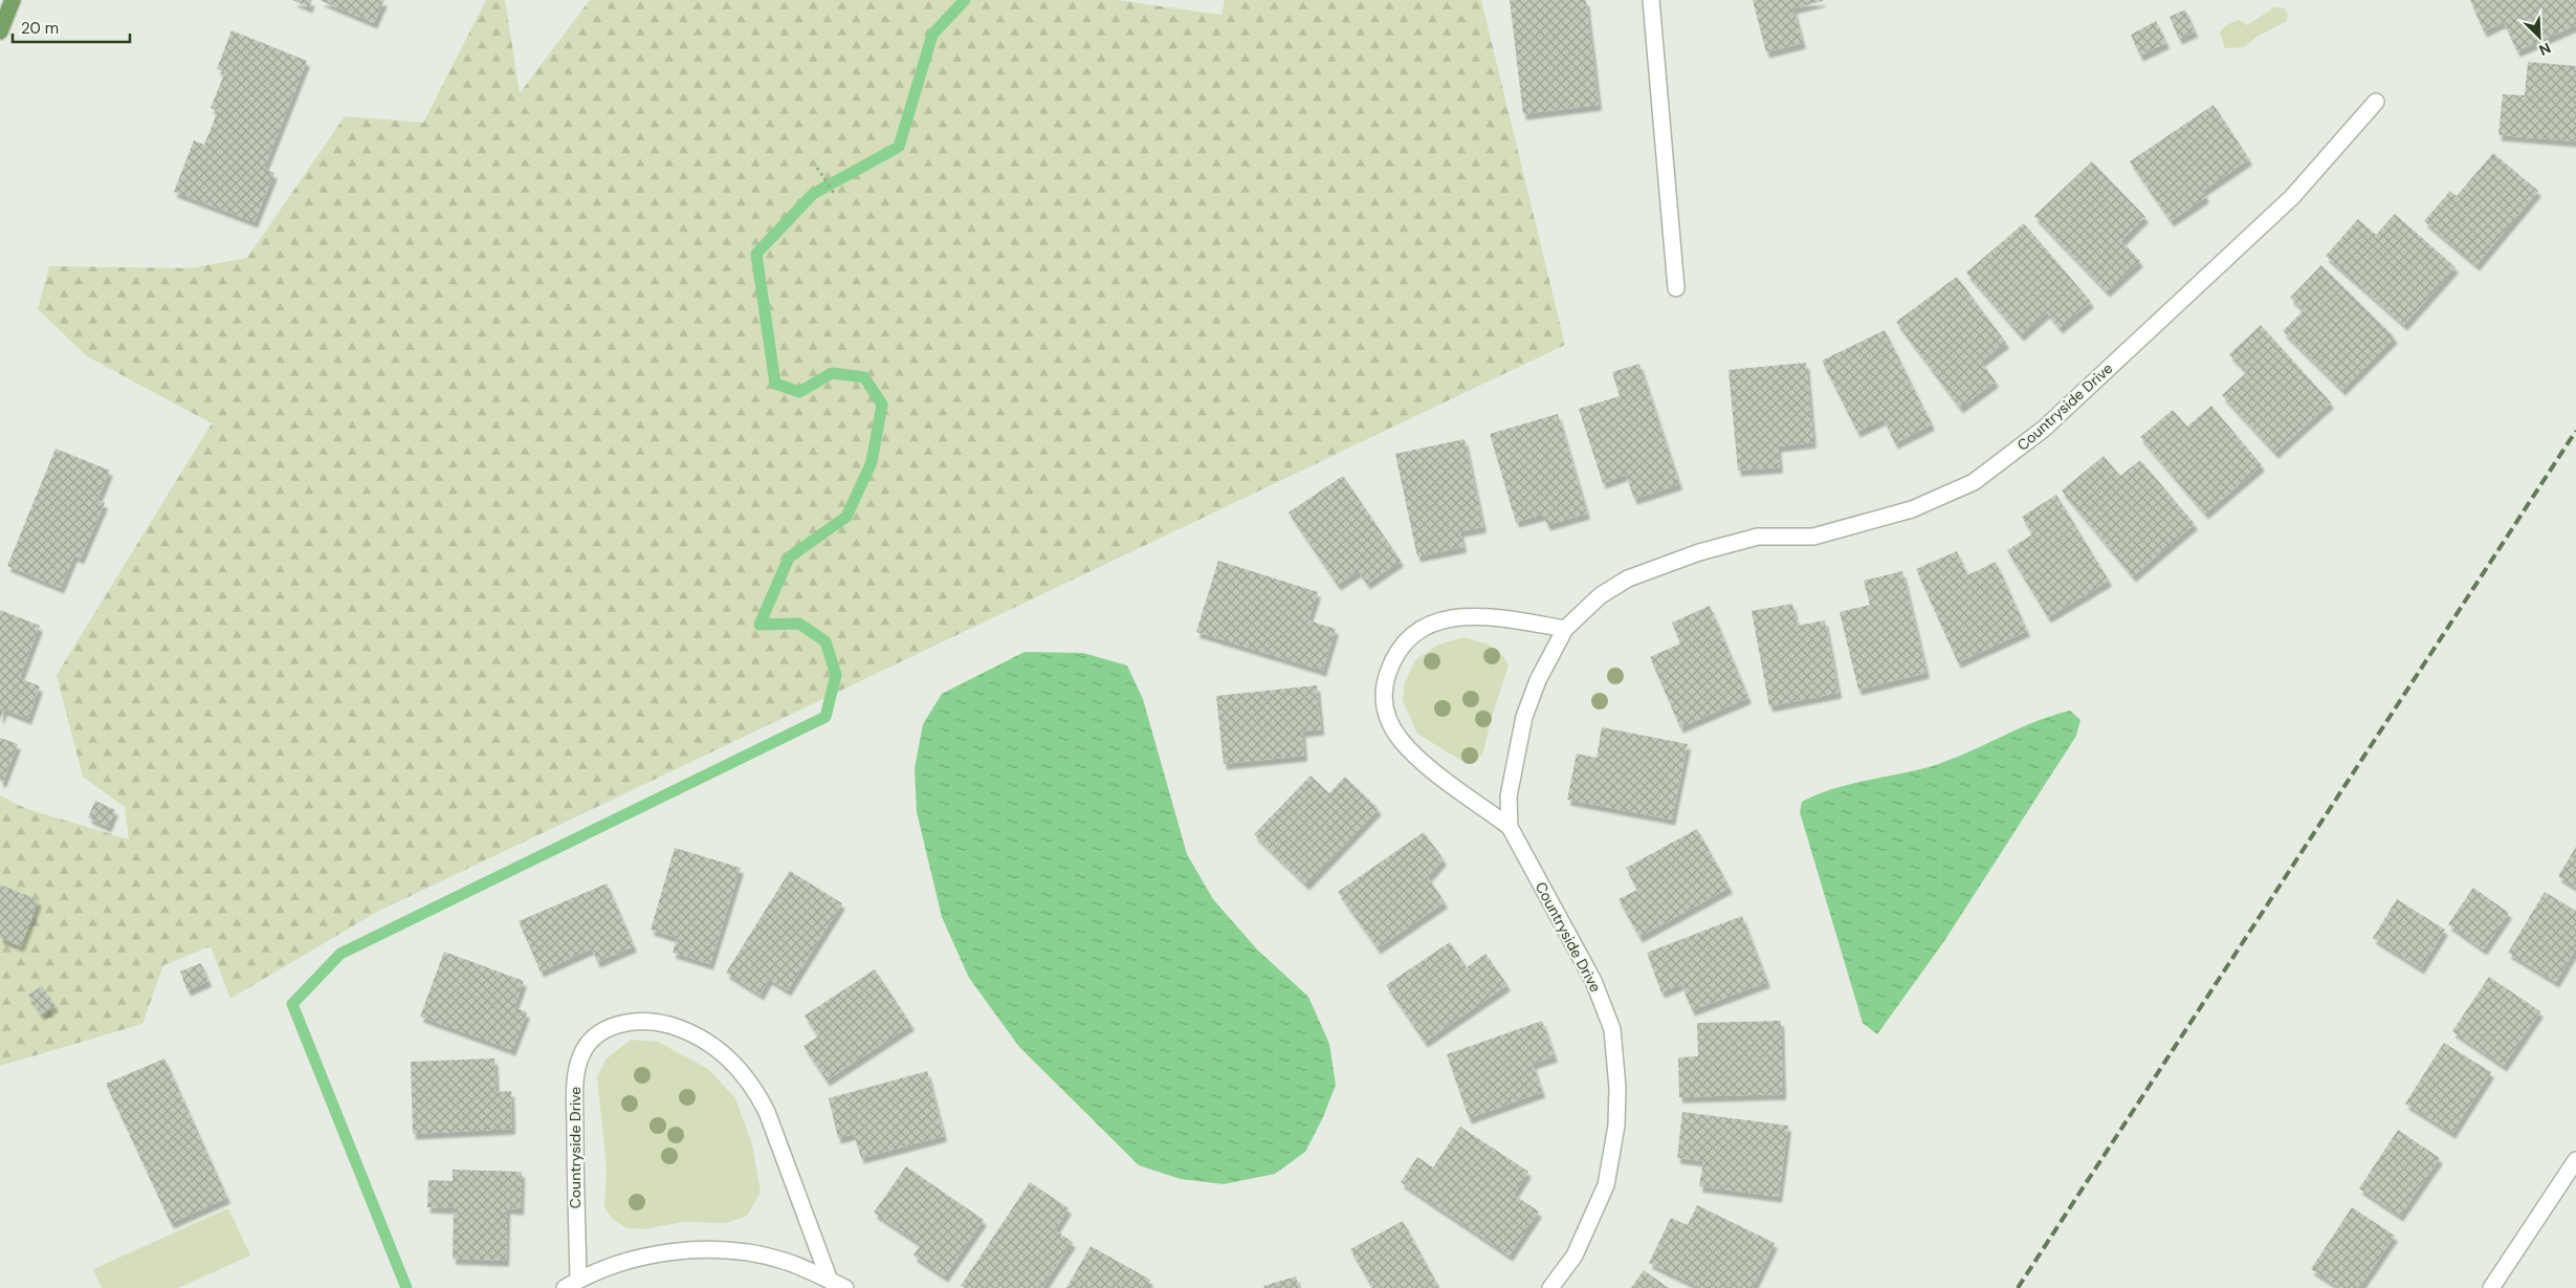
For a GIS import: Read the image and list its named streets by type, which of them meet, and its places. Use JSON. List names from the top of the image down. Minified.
{"streets":{"street":["Countryside Drive"]},"scale_bar":"20 m","north":"bottom right"}
